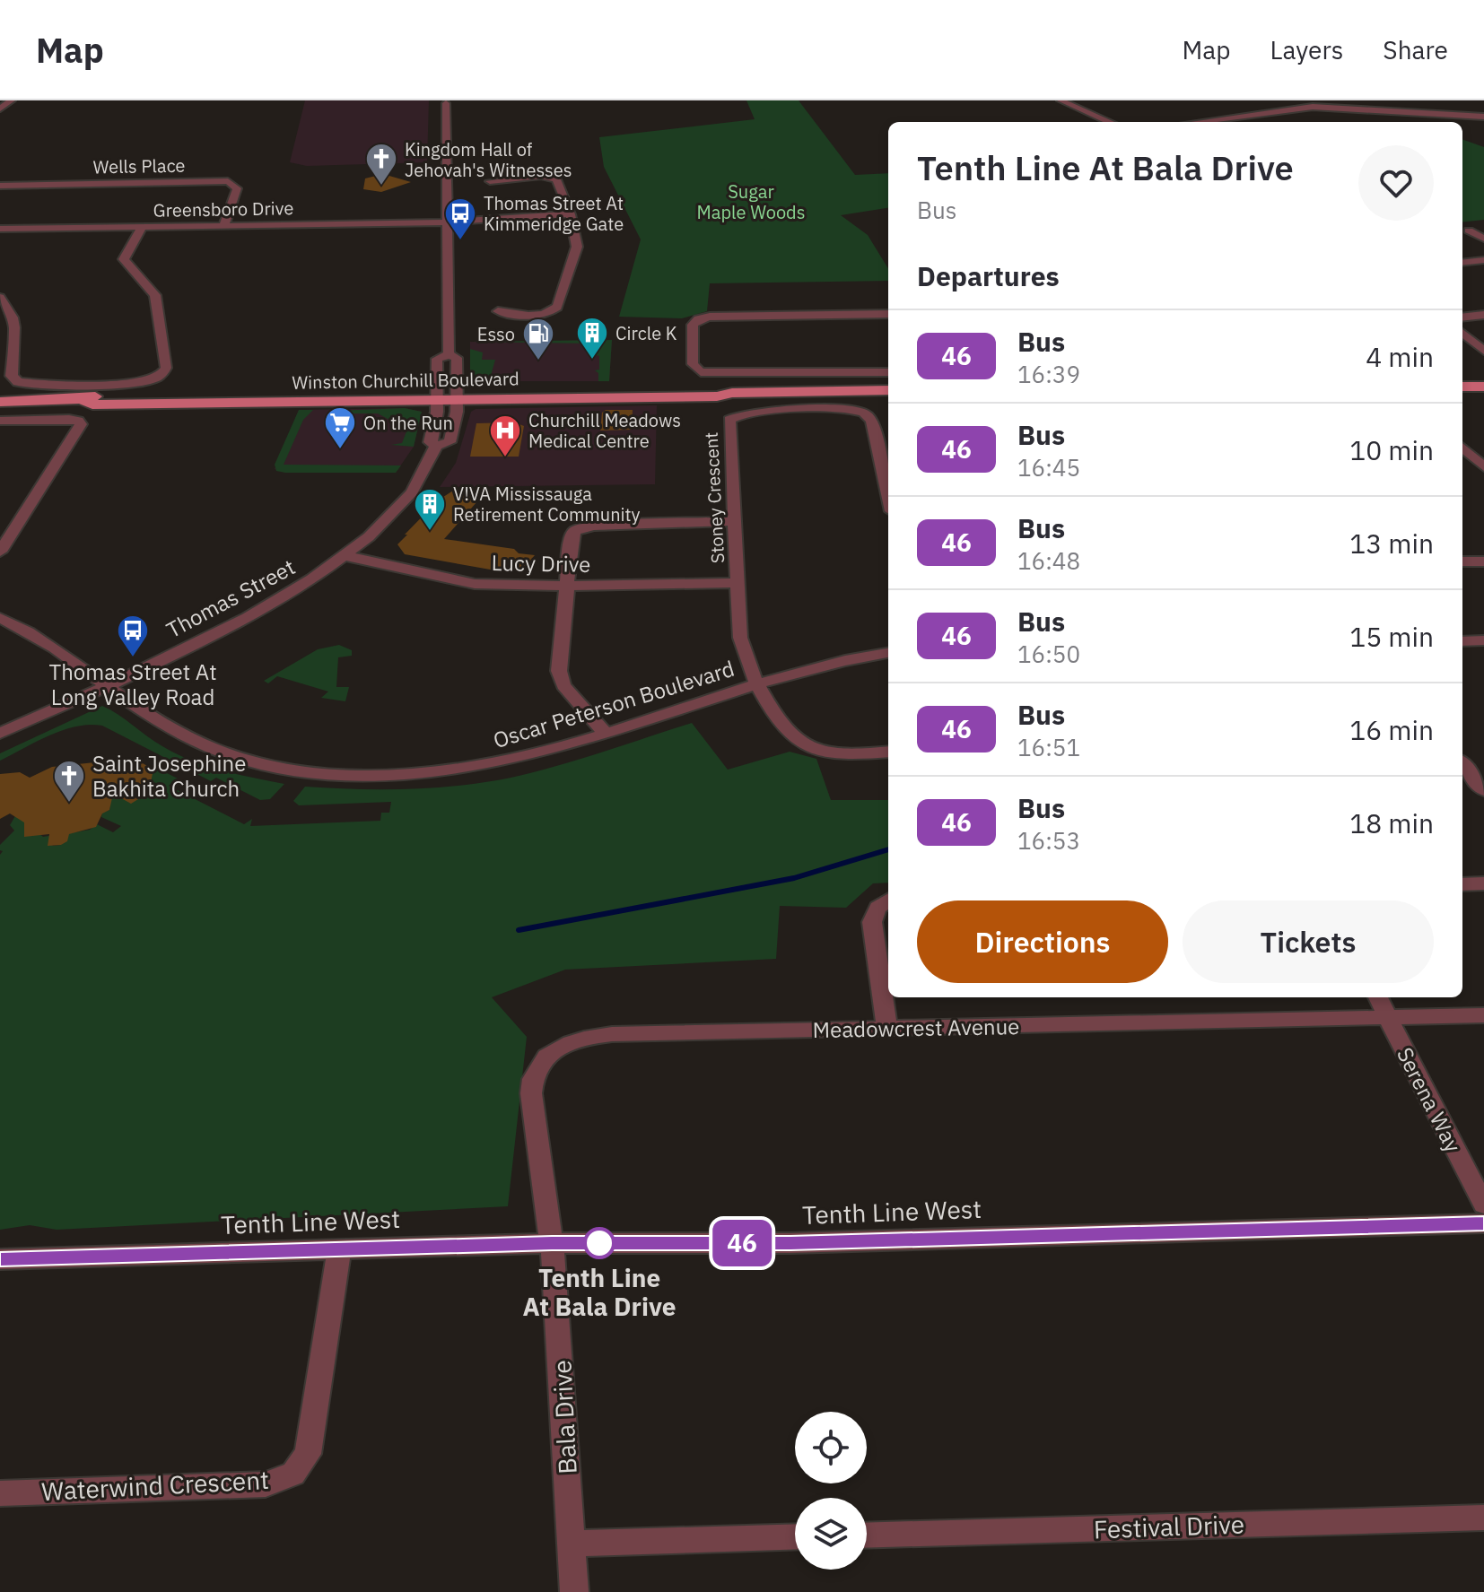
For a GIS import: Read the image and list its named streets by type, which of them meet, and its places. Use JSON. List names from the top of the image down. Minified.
{"streets":{"main road":["Winston Churchill Boulevard"],"street":["Wells Place","Greensboro Drive","Stoney Crescent","Lucy Drive","Thomas Street","Oscar Peterson Boulevard","Meadowcrest Avenue","Serena Way","Tenth Line West","Bala Drive","Waterwind Crescent","Festival Drive"]},"crossings":[["Wells Place","Greensboro Drive"],["Greensboro Drive","Thomas Street"],["Winston Churchill Boulevard","Thomas Street"],["Stoney Crescent","Lucy Drive"],["Stoney Crescent","Oscar Peterson Boulevard"],["Lucy Drive","Thomas Street"],["Thomas Street","Oscar Peterson Boulevard"],["Meadowcrest Avenue","Serena Way"],["Meadowcrest Avenue","Tenth Line West"],["Meadowcrest Avenue","Bala Drive"],["Tenth Line West","Bala Drive"],["Tenth Line West","Waterwind Crescent"]],"parks":["Sugar Maple Woods"],"places":{"church":["Kingdom Hall of Jehovah's Witnesses","Saint Josephine Bakhita Church"],"bus stop":["Thomas Street At Kimmeridge Gate","Thomas Street At Long Valley Road"],"building":["Circle K","V!VA Mississauga Retirement Community"],"fuel station":["Esso"],"supermarket":["On the Run"],"hospital":["Churchill Meadows Medical Centre"],"other":["Tenth Line At Bala Drive"]},"lines":["bus line 46"],"page":{"header":"Map","nav":["Map","Layers","Share"],"on_map":"46","heading":[["Tenth Line At Bala Drive","Bus"],"Departures"],"list":[{"mark":"46","name":"Bus","note":"16:39","value":"4 min"},{"mark":"46","name":"Bus","note":"16:45","value":"10 min"},{"mark":"46","name":"Bus","note":"16:48","value":"13 min"},{"mark":"46","name":"Bus","note":"16:50","value":"15 min"},{"mark":"46","name":"Bus","note":"16:51","value":"16 min"},{"mark":"46","name":"Bus","note":"16:53","value":"18 min"}],"buttons":["Directions","Tickets"]}}
